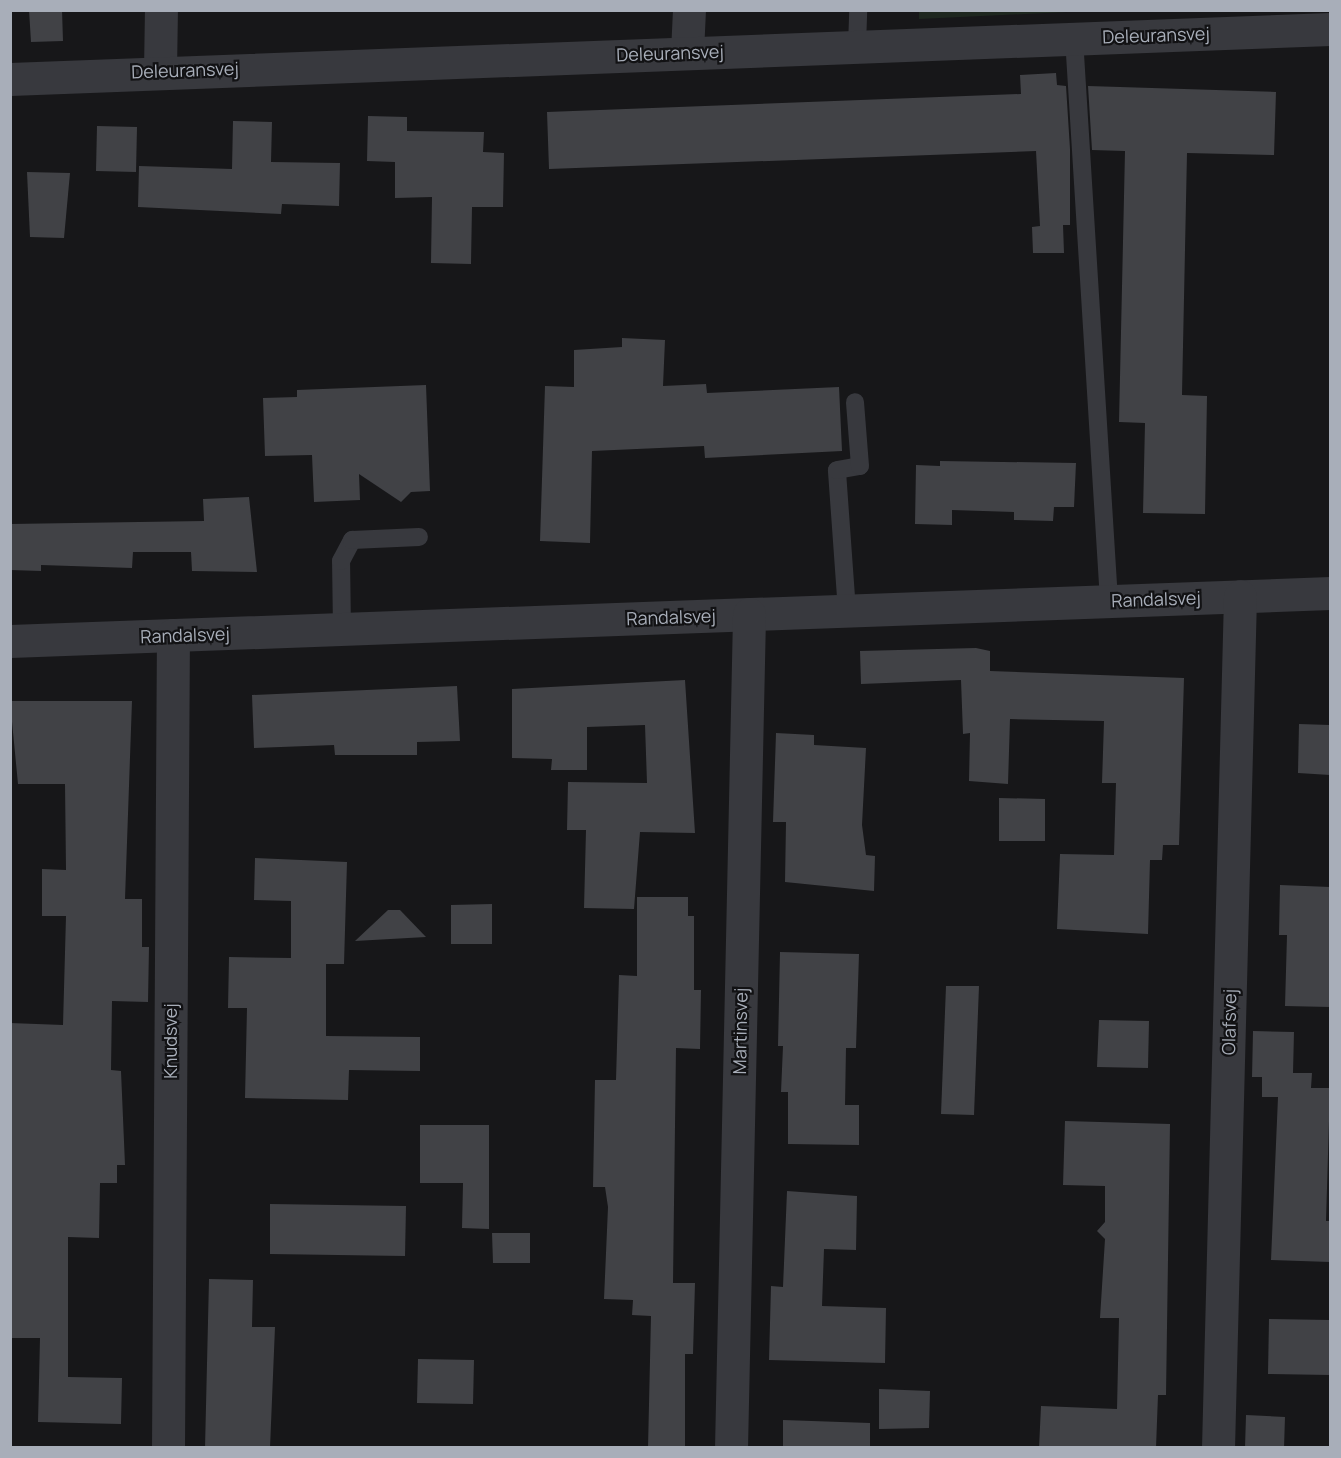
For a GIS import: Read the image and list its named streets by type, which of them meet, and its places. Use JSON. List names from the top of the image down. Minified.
{"streets":{"street":["Deleuransvej","Randalsvej","Olafsvej","Martinsvej","Knudsvej"]},"crossings":[["Randalsvej","Olafsvej"],["Randalsvej","Martinsvej"],["Randalsvej","Knudsvej"]]}
